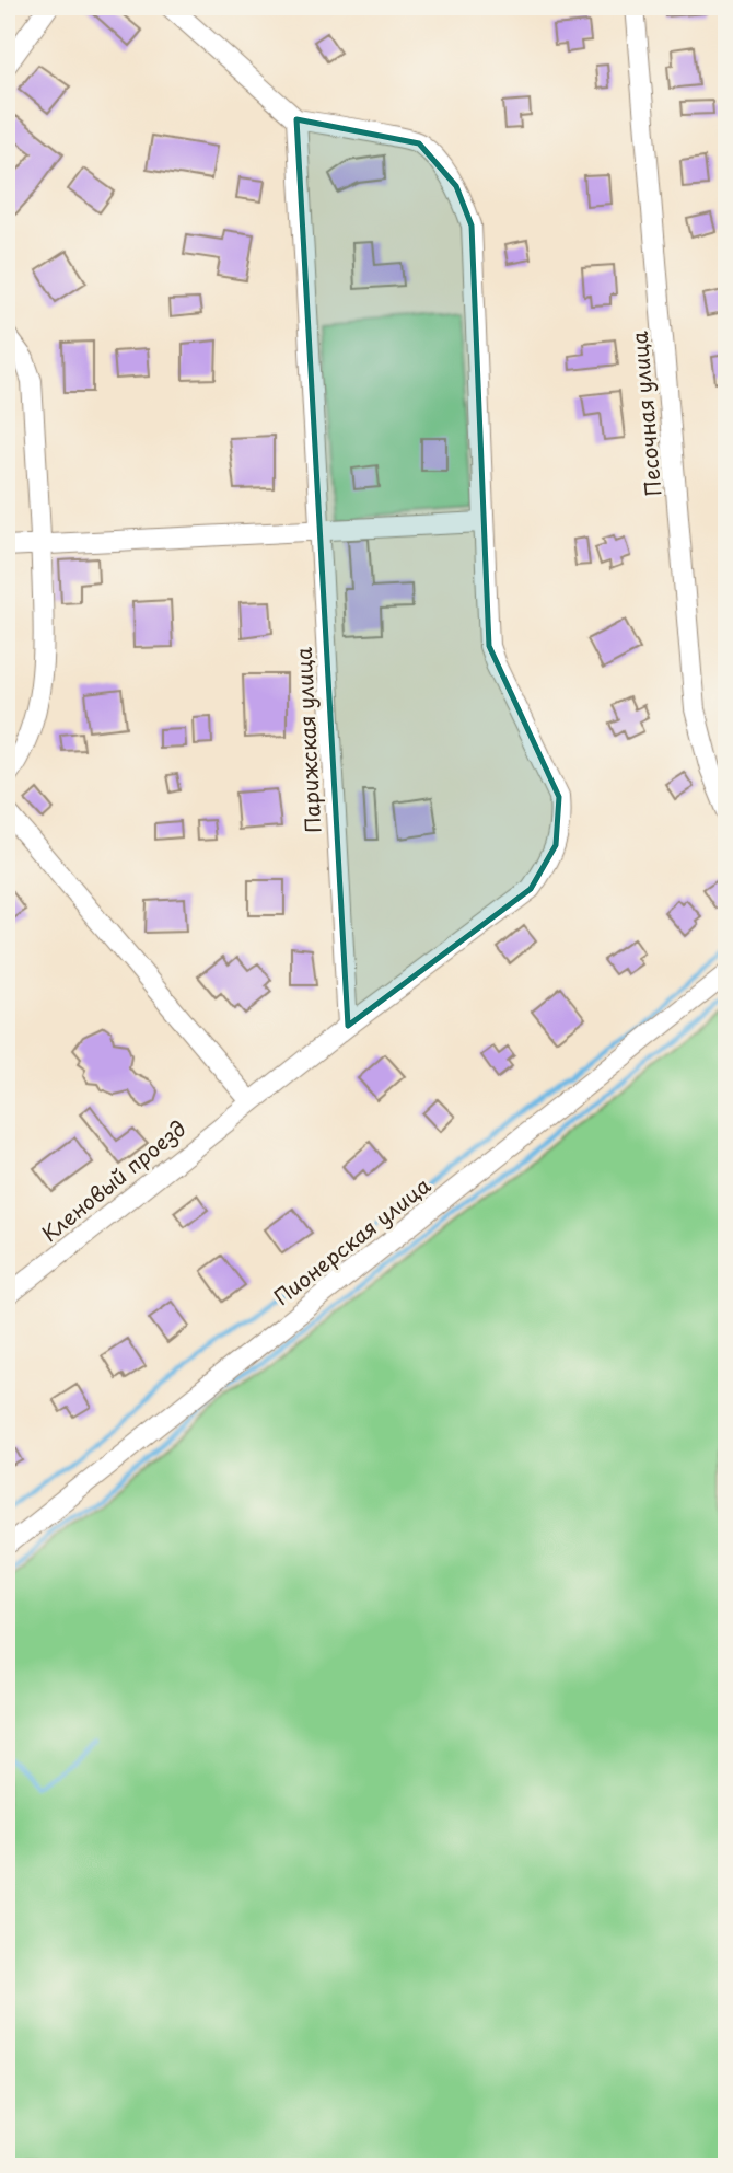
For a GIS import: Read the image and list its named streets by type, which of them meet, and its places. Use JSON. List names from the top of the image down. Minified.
{"streets":{"street":["Песочная улица","Парижская улица","Кленовый проезд","Пионерская улица"]}}
